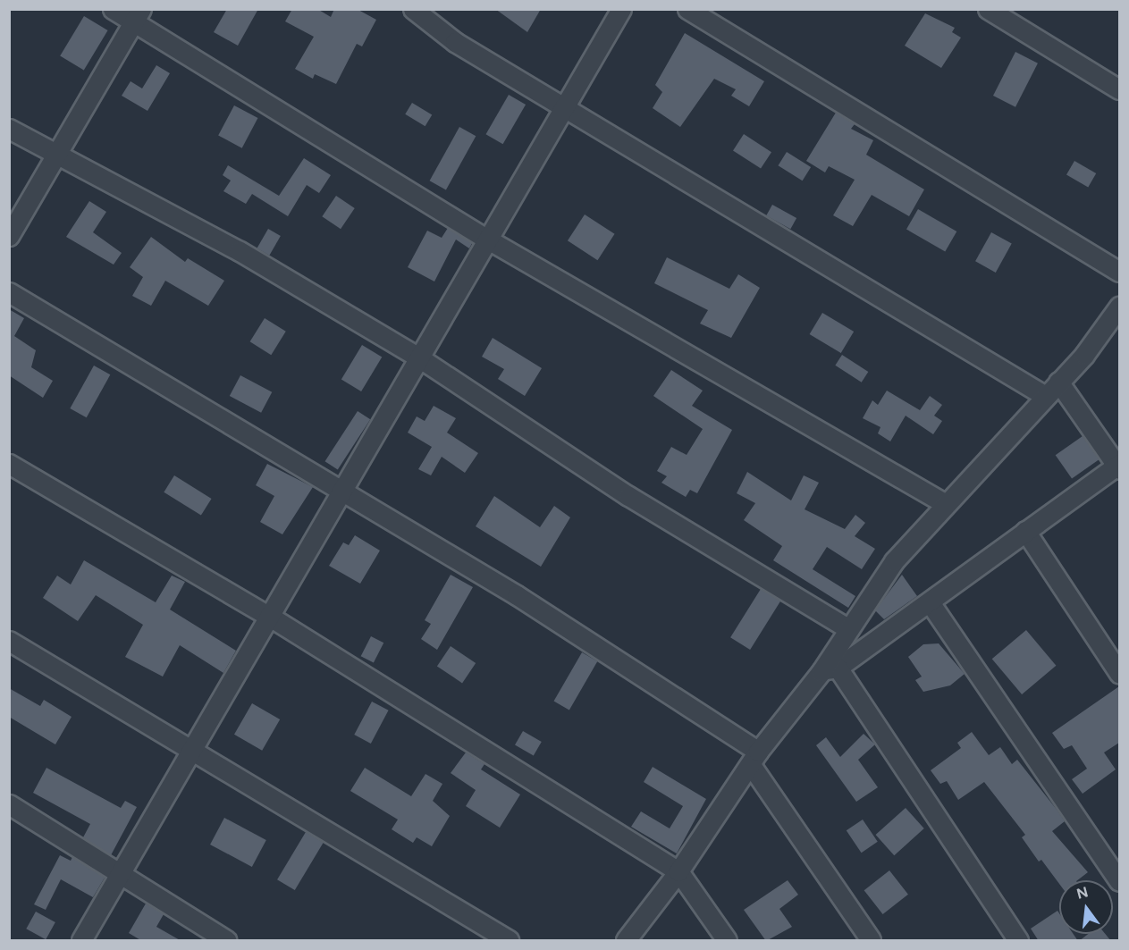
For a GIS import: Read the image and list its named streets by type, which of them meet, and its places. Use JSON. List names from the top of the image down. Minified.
{"north":"top"}
